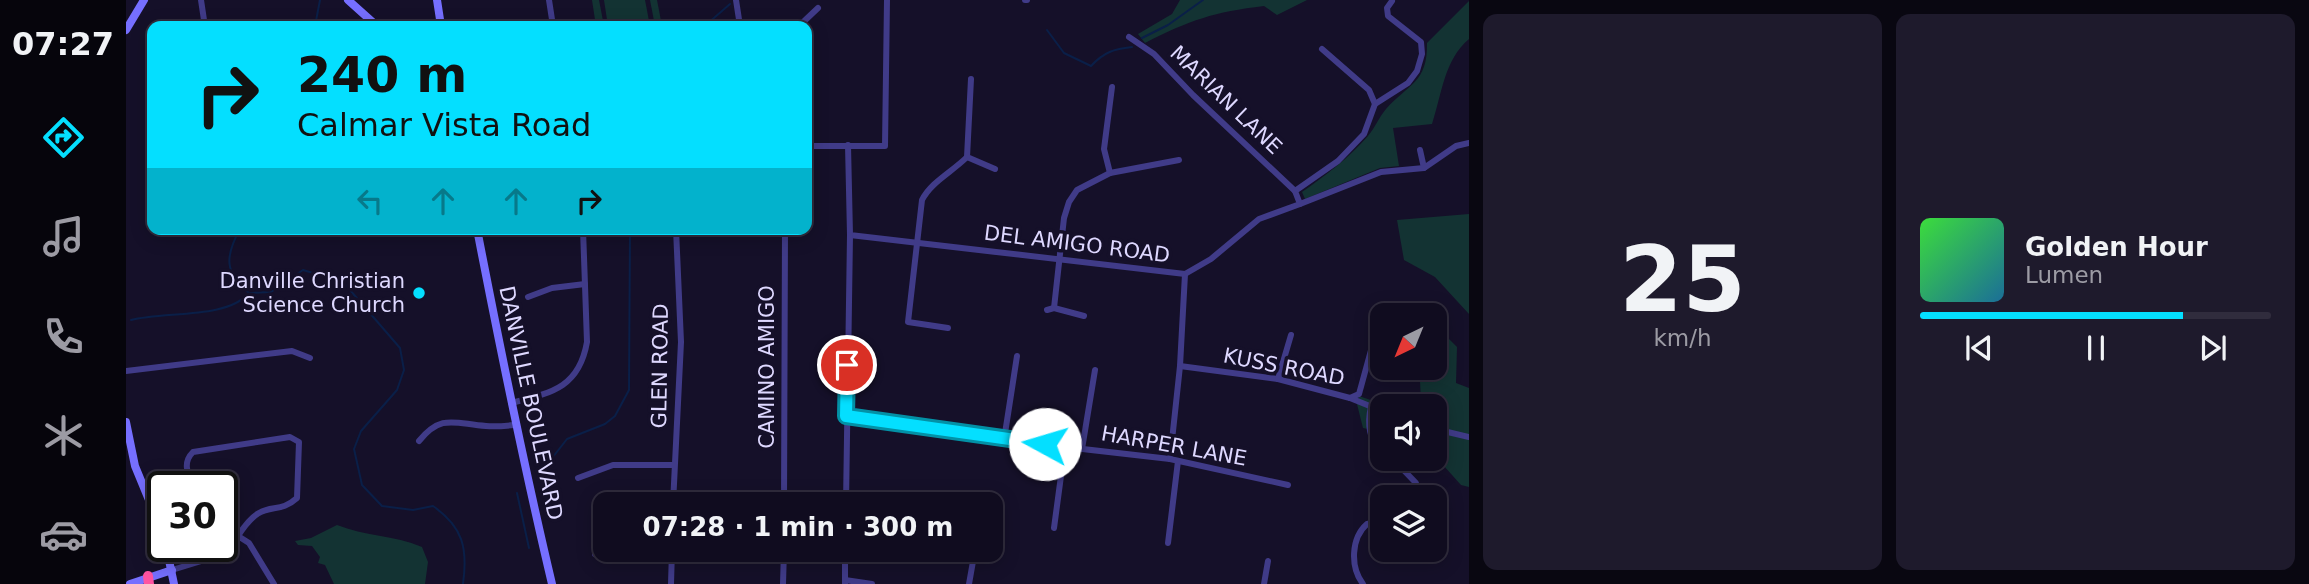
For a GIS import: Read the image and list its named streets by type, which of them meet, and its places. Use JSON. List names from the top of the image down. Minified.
{"streets":{"main road":["DANVILLE BOULEVARD"],"street":["MARIAN LANE","DEL AMIGO ROAD","GLEN ROAD","CAMINO AMIGO","KUSS ROAD","HARPER LANE"]},"places":["Danville Christian Science Church"],"north":"bottom left","page":{"tabs":"07:27","tile":["25","km/h"],"turn":["240 m","Calmar Vista Road"],"song":["Golden Hour","Lumen"],"limit":"30","trip":"07:28 · 1 min · 300 m"}}
